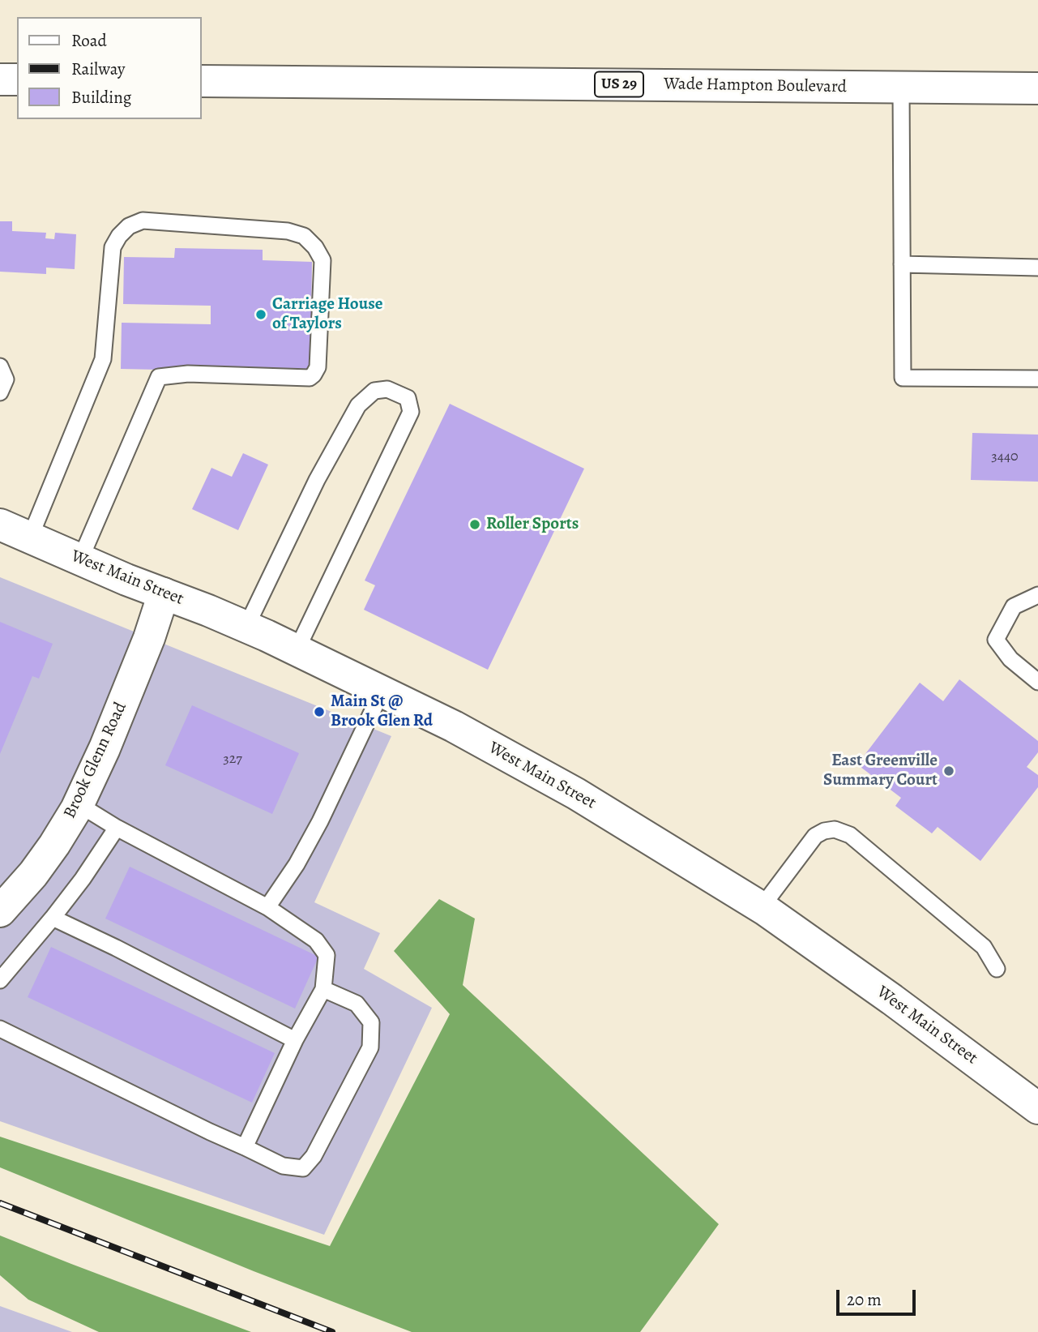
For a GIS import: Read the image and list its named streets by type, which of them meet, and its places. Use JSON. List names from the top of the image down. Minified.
{"streets":{"street":["US 29","Wade Hampton Boulevard","West Main Street","Brook Glenn Road"]},"crossings":[["West Main Street","Brook Glenn Road"]],"places":["Carriage House of Taylors","Roller Sports","Main St @ Brook Glen Rd","East Greenville Summary Court"],"house_numbers":["3440","327"],"legend":["Road","Railway","Building"],"scale_bar":"20 m"}
